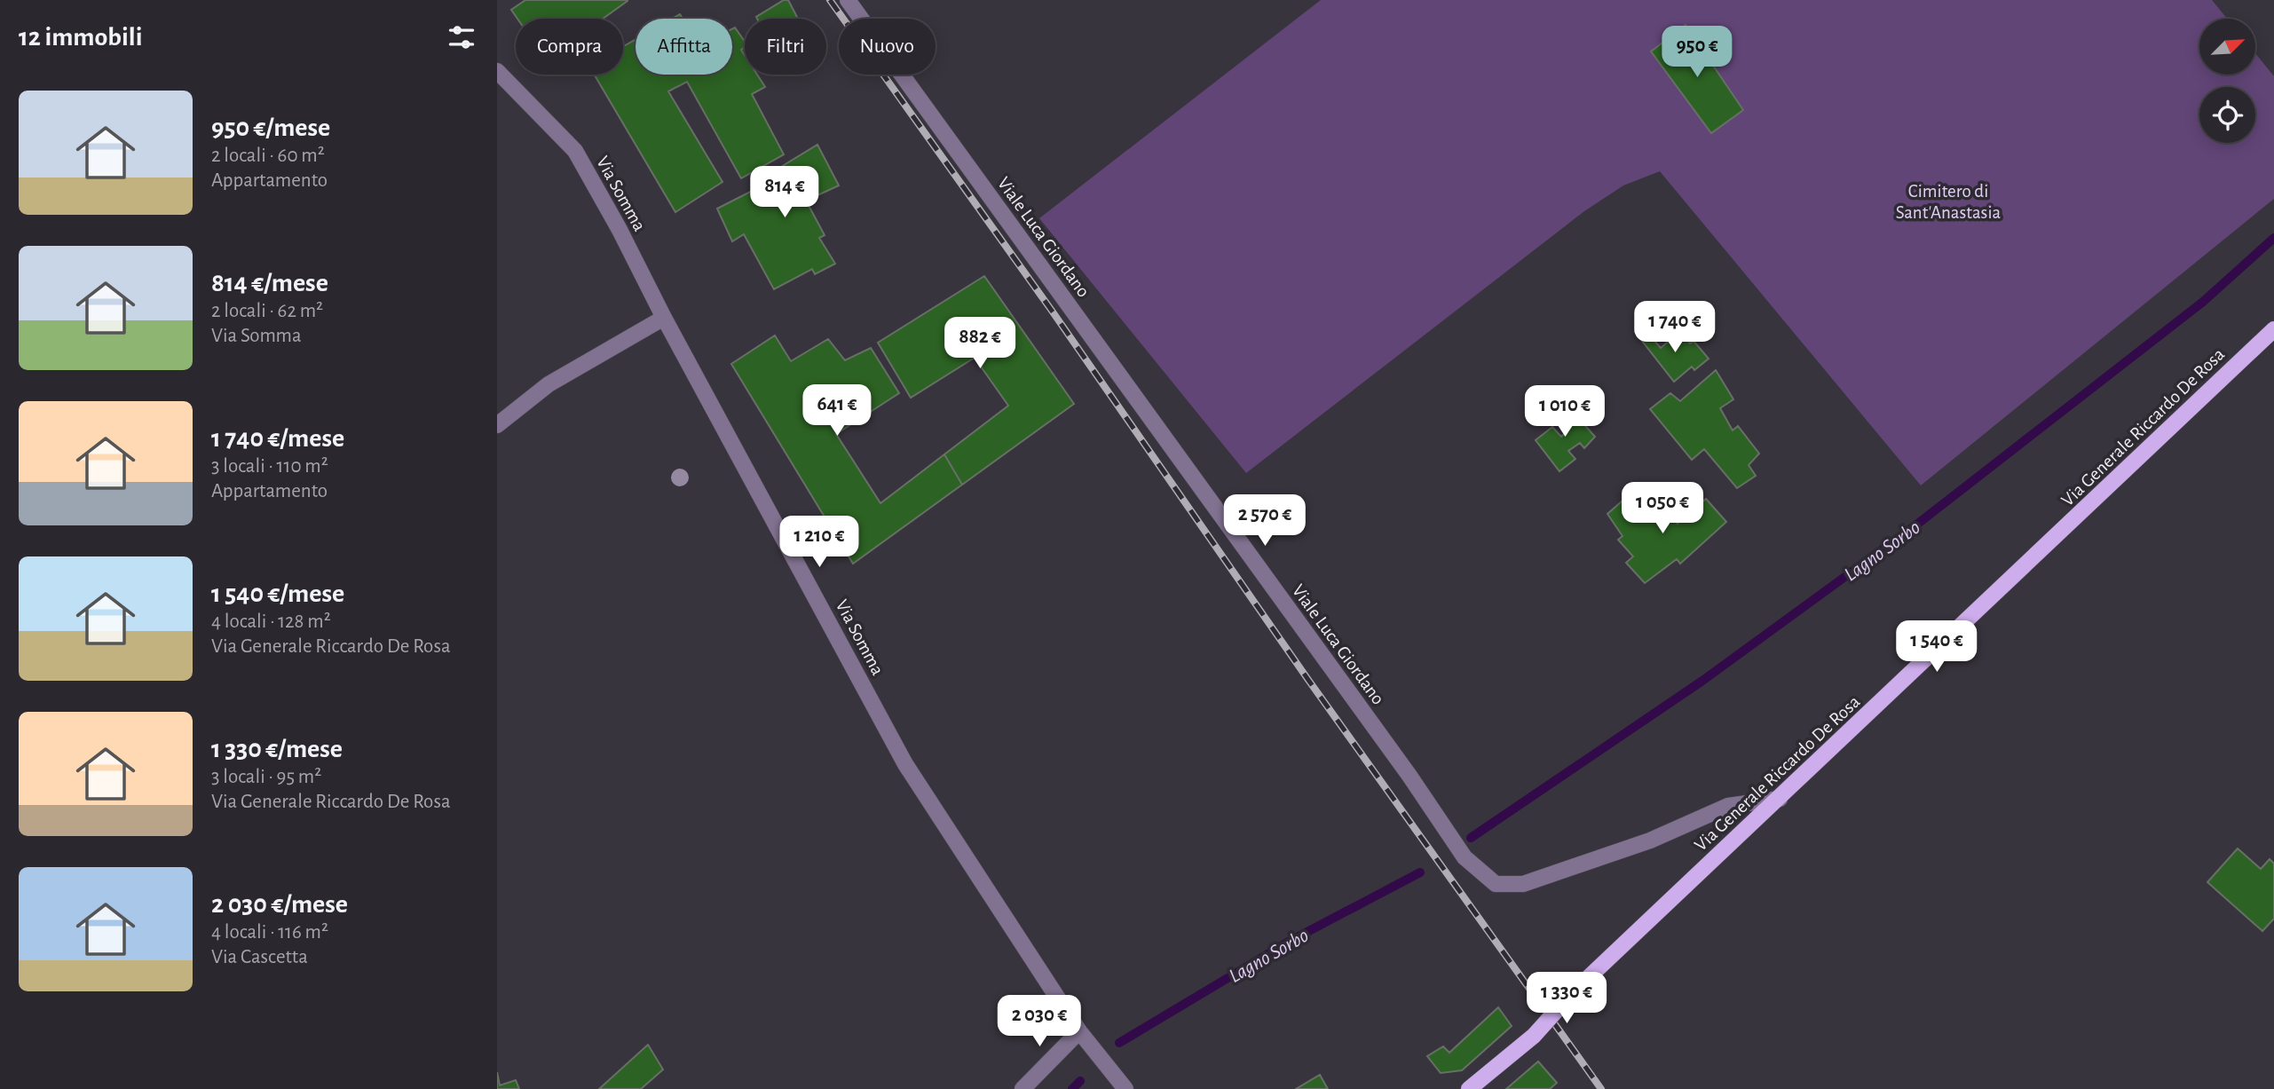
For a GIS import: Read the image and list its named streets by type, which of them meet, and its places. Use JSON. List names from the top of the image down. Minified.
{"streets":{"main road":["Via Generale Riccardo De Rosa"],"street":["Via Somma","Viale Luca Giordano"]},"crossings":[["Viale Luca Giordano","Via Generale Riccardo De Rosa"]],"water":["Lagno Sorbo"],"parks":["Cimitero di Sant'Anastasia"],"north":"top right","page":{"heading":"12 immobili","chip":["Compra","Affitta","Filtri","Nuovo"],"price":["950 €","814 €","1 740 €","882 €","641 €","1 010 €","1 050 €","2 570 €","1 210 €","1 540 €","1 330 €","2 030 €"],"list":[{"name":"950 €/mese","note":"2 locali · 60 m² · Appartamento"},{"name":"814 €/mese","note":"2 locali · 62 m² · Via Somma"},{"name":"1 740 €/mese","note":"3 locali · 110 m² · Appartamento"},{"name":"1 540 €/mese","note":"4 locali · 128 m² · Via Generale Riccardo De Rosa"},{"name":"1 330 €/mese","note":"3 locali · 95 m² · Via Generale Riccardo De Rosa"},{"name":"2 030 €/mese","note":"4 locali · 116 m² · Via Cascetta"}]}}
